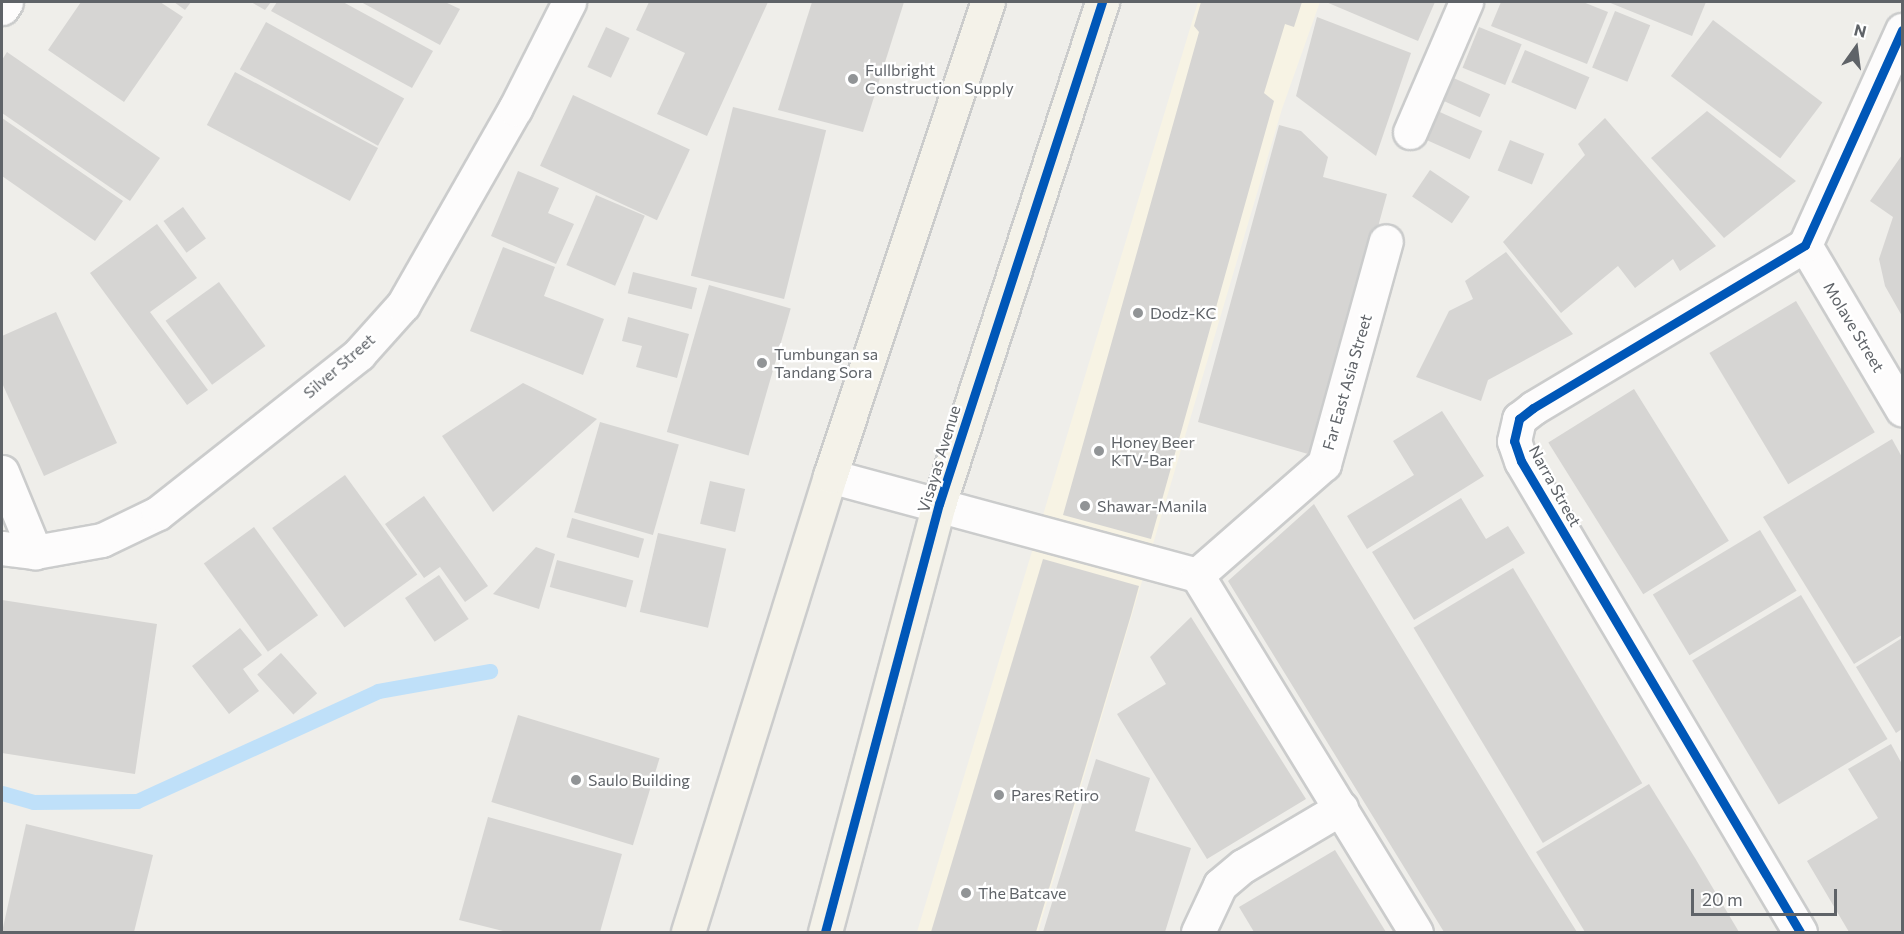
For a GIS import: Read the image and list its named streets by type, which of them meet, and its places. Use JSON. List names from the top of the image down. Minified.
{"streets":{"main road":["Visayas Avenue"],"street":["Molave Street","Silver Street","Far East Asia Street","Narra Street"]},"crossings":[["Molave Street","Narra Street"]],"places":["Fullbright Construction Supply","Dodz-KC","Tumbungan sa Tandang Sora","Honey Beer KTV-Bar","Shawar-Manila","Saulo Building","Pares Retiro","The Batcave"],"scale_bar":"20 m","north":"top"}
